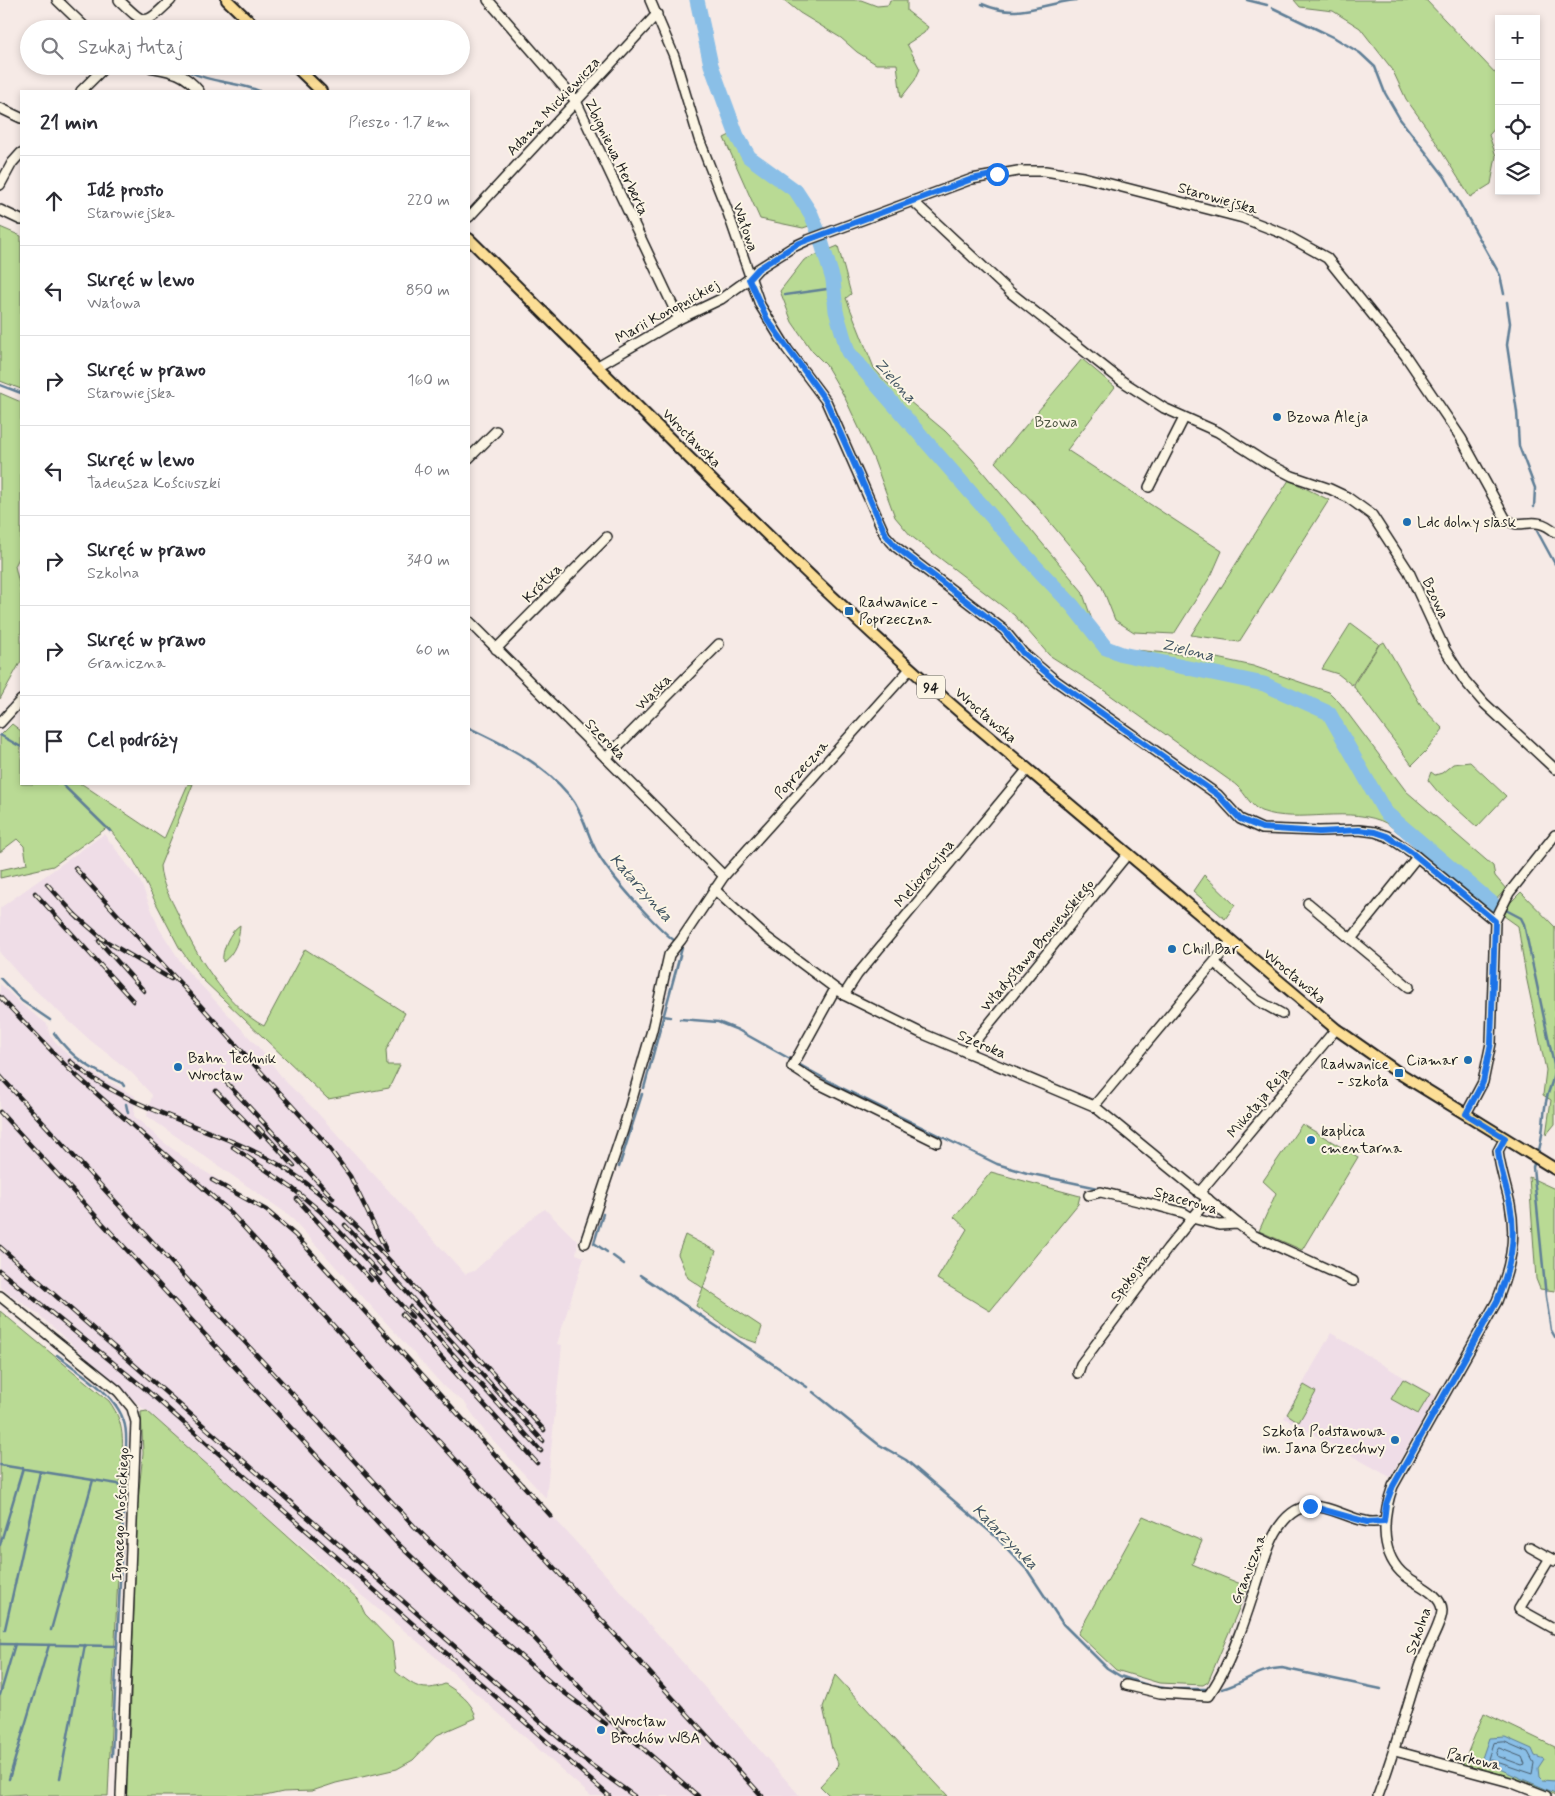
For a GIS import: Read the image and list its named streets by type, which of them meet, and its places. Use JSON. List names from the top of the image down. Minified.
{"streets":{"main road":["Wrocławska","94"],"street":["Adama Mickiewicza","Zbigniewa Herberta","Starowiejska","Wałowa","Marii Konopnickiej","Krótka","Bzowa","Wąska","Szeroka","Poprzeczna","Melioracyjna","Władysława Broniewskiego","Mikołaja Reja","Spacerowa","Spokojna","Ignacego Mościckiego","Graniczna","Szkolna","Parkowa"]},"crossings":[["Adama Mickiewicza","Zbigniewa Herberta"],["Adama Mickiewicza","Wałowa"],["Zbigniewa Herberta","Marii Konopnickiej"],["Starowiejska","Wałowa"],["Starowiejska","Marii Konopnickiej"],["Starowiejska","Bzowa"],["Wałowa","Marii Konopnickiej"],["Marii Konopnickiej","Wrocławska"],["Wrocławska","94"],["Wrocławska","Poprzeczna"],["Wrocławska","Melioracyjna"],["Wrocławska","Władysława Broniewskiego"],["Wrocławska","Mikołaja Reja"],["Krótka","Szeroka"],["94","Szkolna"],["Wąska","Szeroka"],["Szeroka","Poprzeczna"],["Szeroka","Melioracyjna"],["Szeroka","Władysława Broniewskiego"],["Szeroka","Mikołaja Reja"],["Szeroka","Spacerowa"],["Szeroka","Spokojna"],["Spacerowa","Spokojna"],["Graniczna","Szkolna"],["Szkolna","Parkowa"]],"water":["Zielona","Katarzynka"],"parks":["Bzowa"],"places":{"other":["Bzowa Aleja","Ldc dolny slask","Chill Bar","Ciamar","Bahn Technik Wrocław","kaplica cmentarna","Szkoła Podstawowa im. Jana Brzechwy","Wrocław Brochów WBA"],"transit":["Radwanice - Poprzeczna","Radwanice - szkoła"]},"page":{"map_buttons":["+","−"],"search":"Szukaj tutaj","heading":["21 min","Pieszo · 1.7 km"],"list":[["Idź prosto","Starowiejska","220 m"],["Skręć w lewo","Wałowa","850 m"],["Skręć w prawo","Starowiejska","160 m"],["Skręć w lewo","Tadeusza Kościuszki","40 m"],["Skręć w prawo","Szkolna","340 m"],["Skręć w prawo","Graniczna","60 m"],"Cel podróży"]}}
